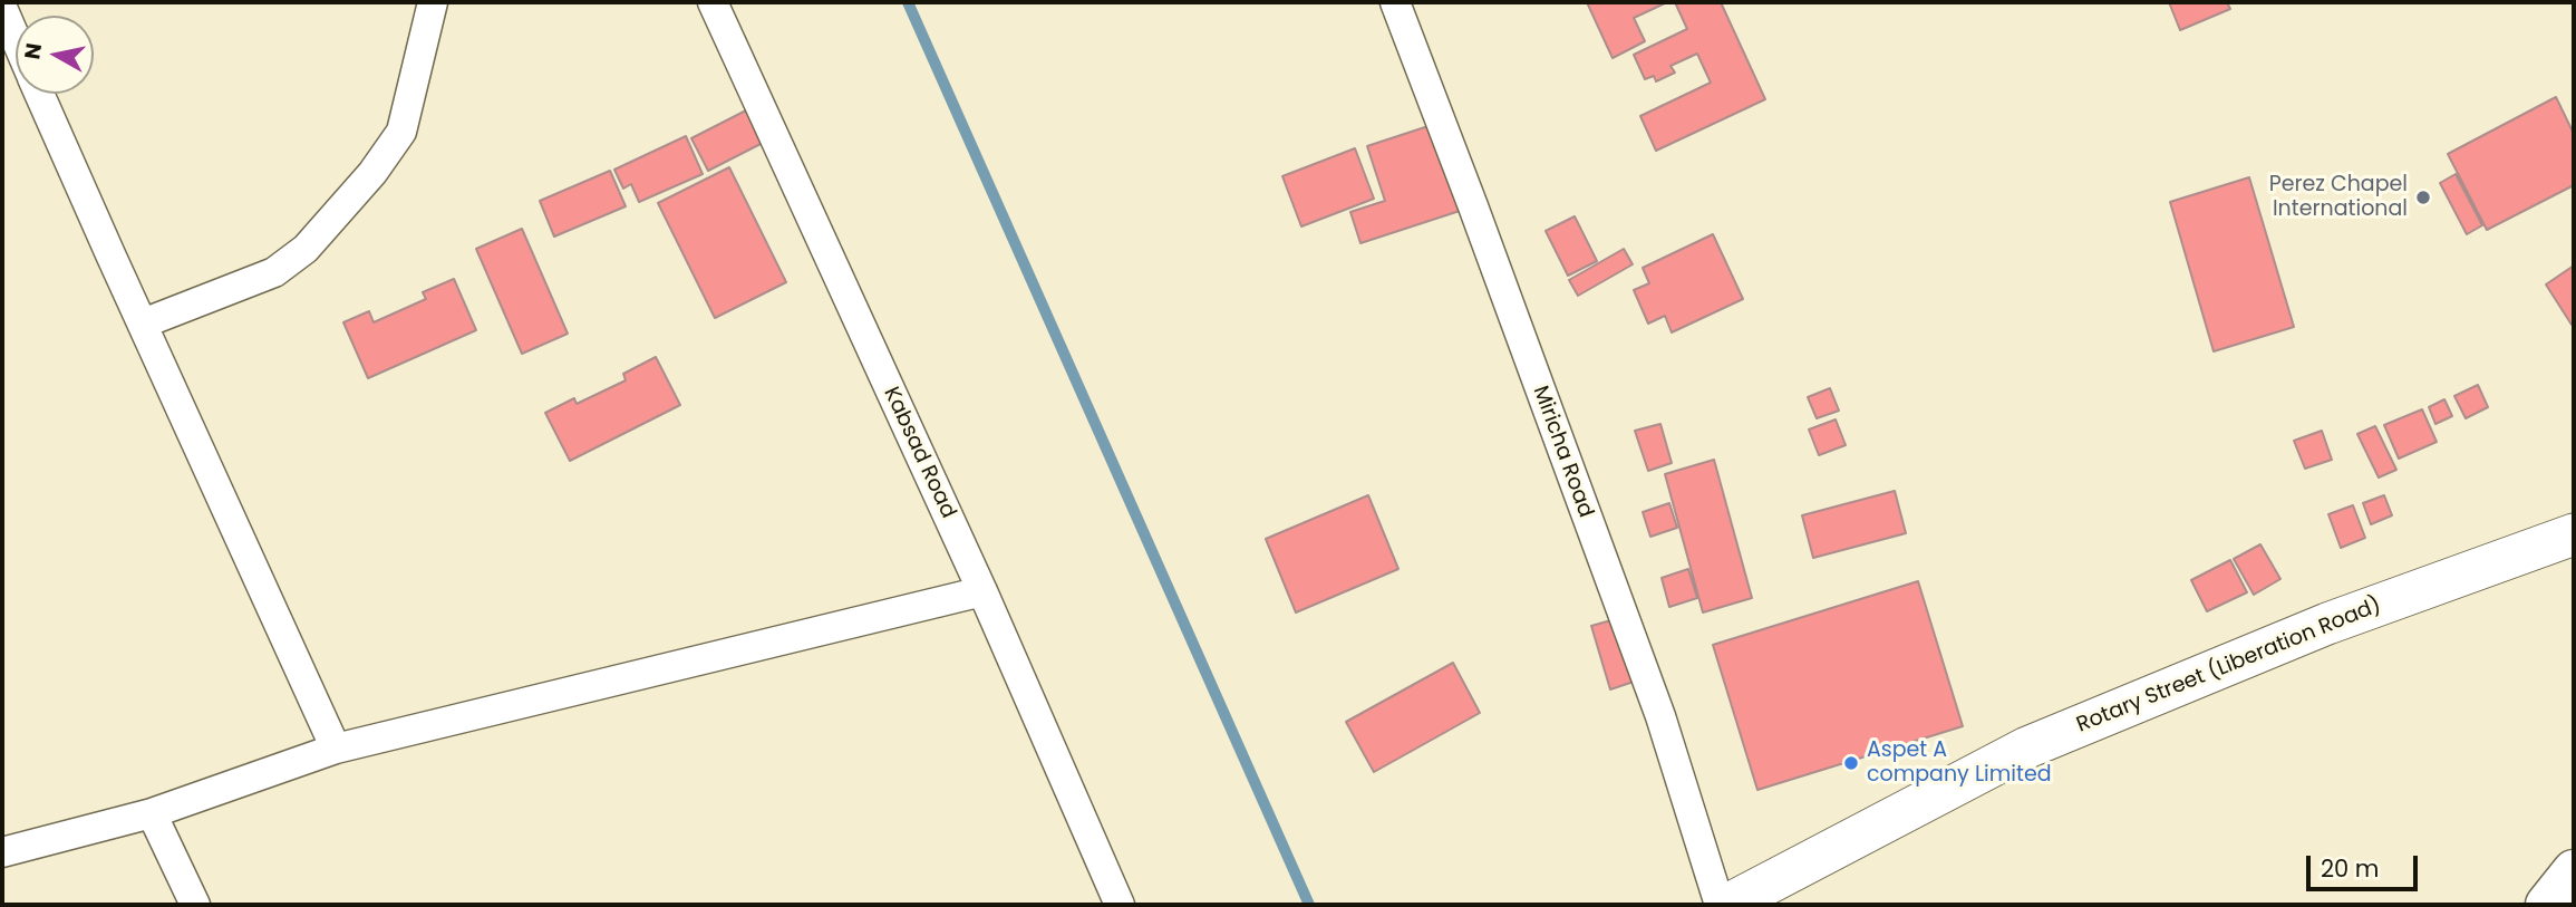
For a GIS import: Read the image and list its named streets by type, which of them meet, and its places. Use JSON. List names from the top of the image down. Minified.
{"streets":{"street":["Miricha Road","Kabsad Road","Rotary Street (Liberation Road)"]},"places":["Perez Chapel International","Aspet A company Limited"],"scale_bar":"20 m","north":"left"}
